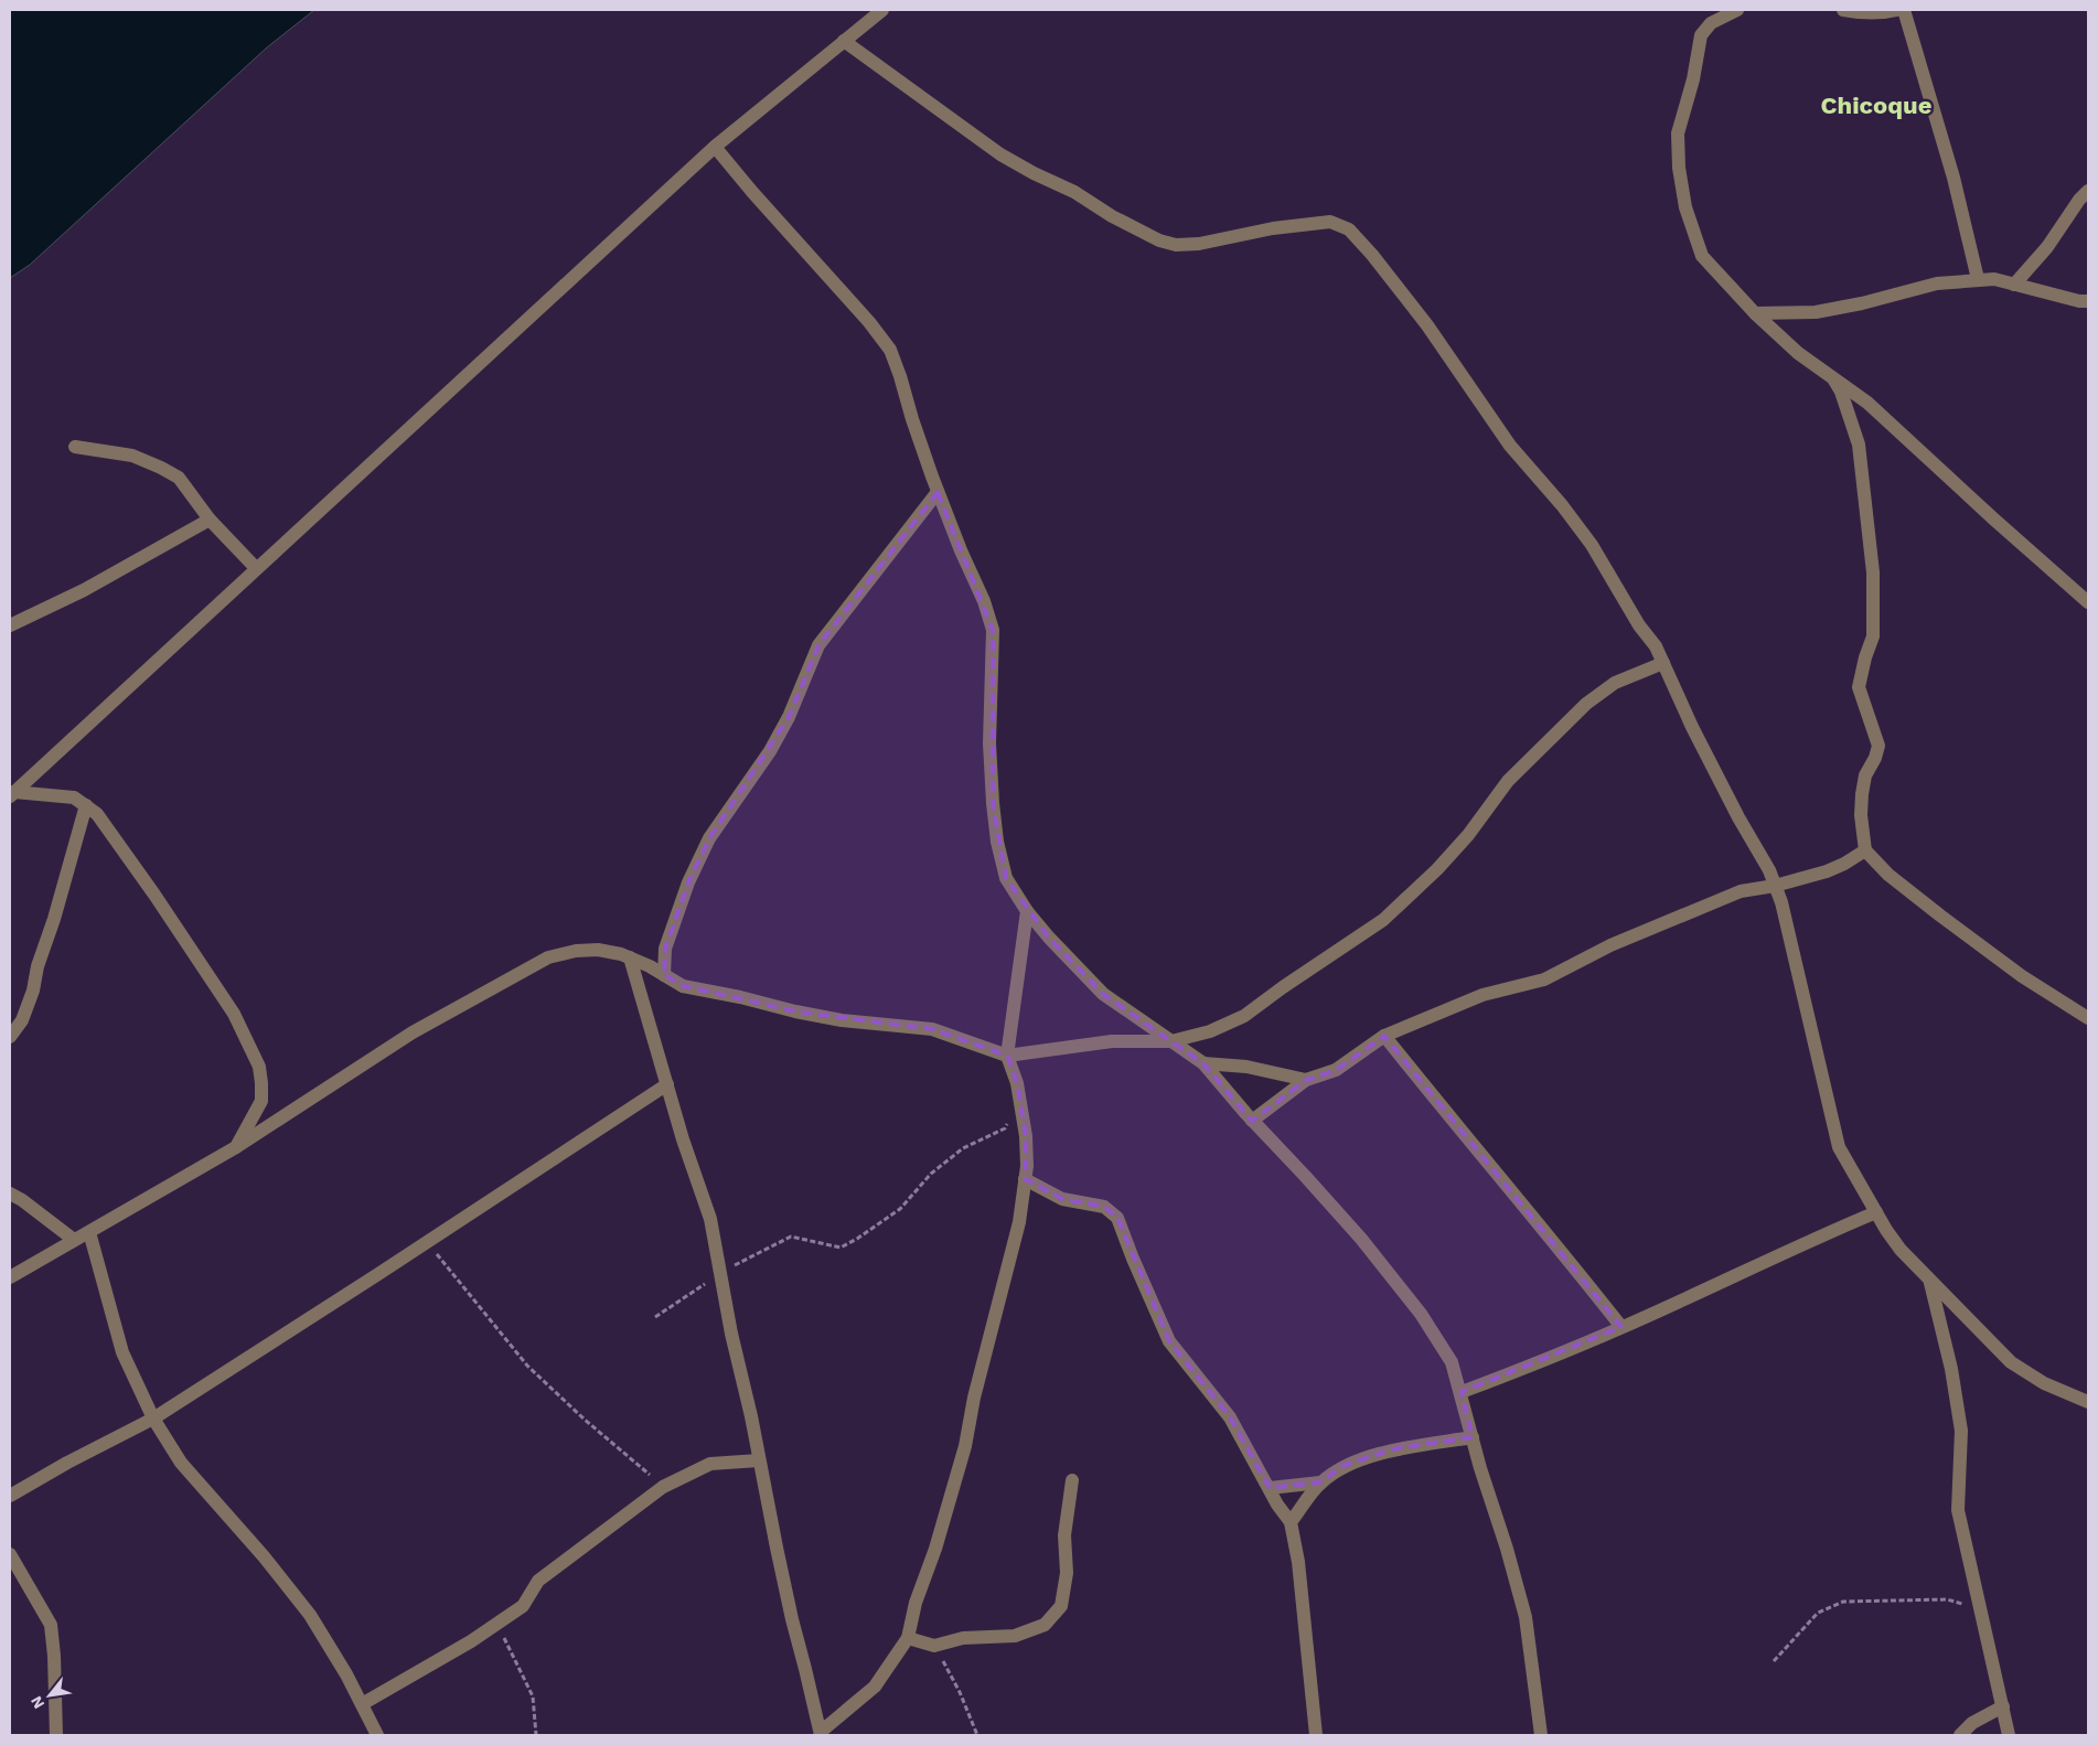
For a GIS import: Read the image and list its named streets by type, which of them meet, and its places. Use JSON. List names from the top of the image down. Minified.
{"districts":["Chicoque"],"north":"bottom left"}
